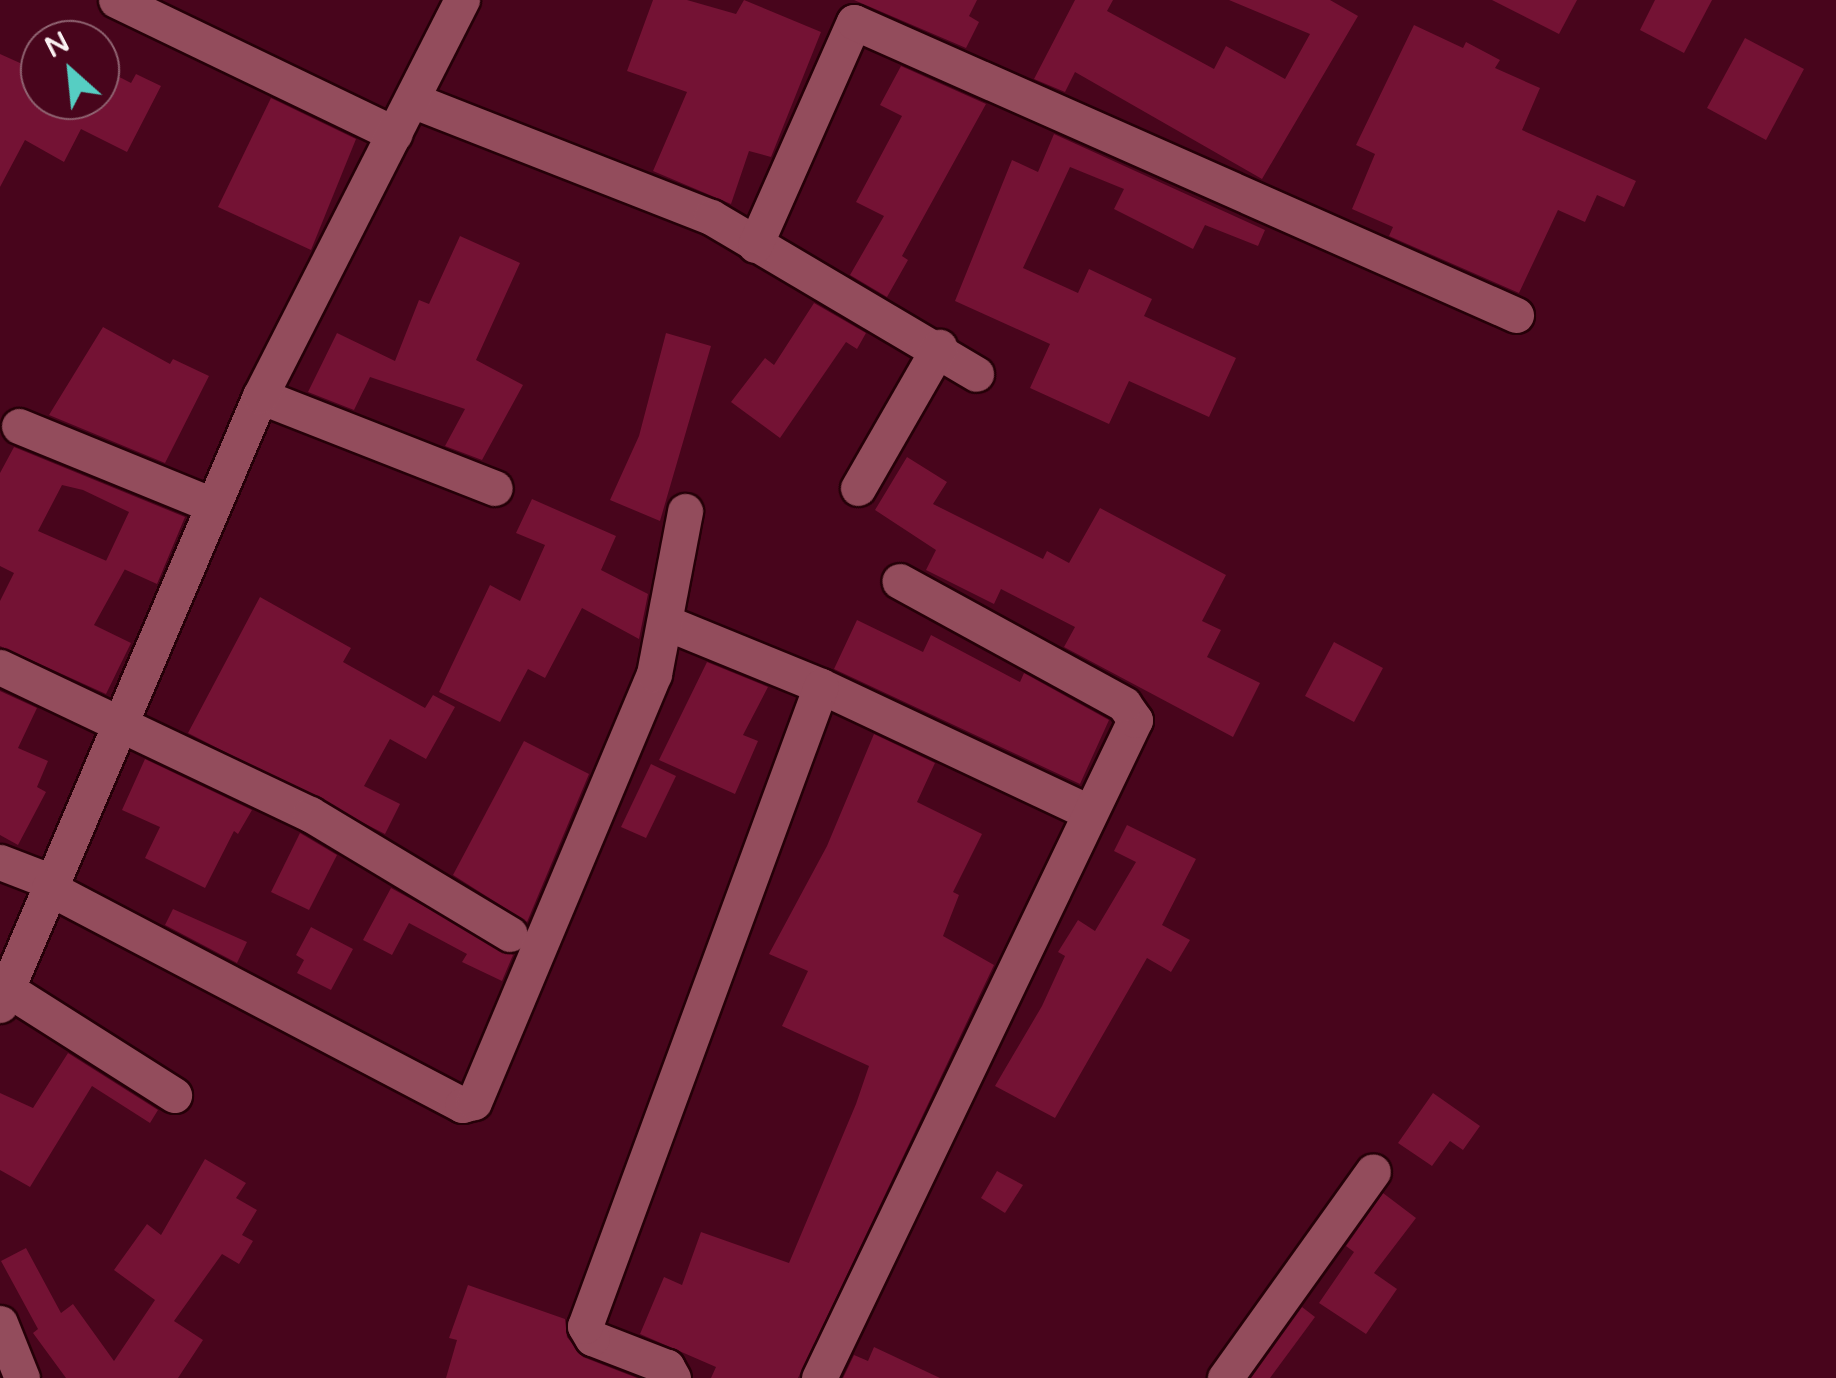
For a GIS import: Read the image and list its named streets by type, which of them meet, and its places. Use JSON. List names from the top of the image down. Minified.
{"north":"top left"}
